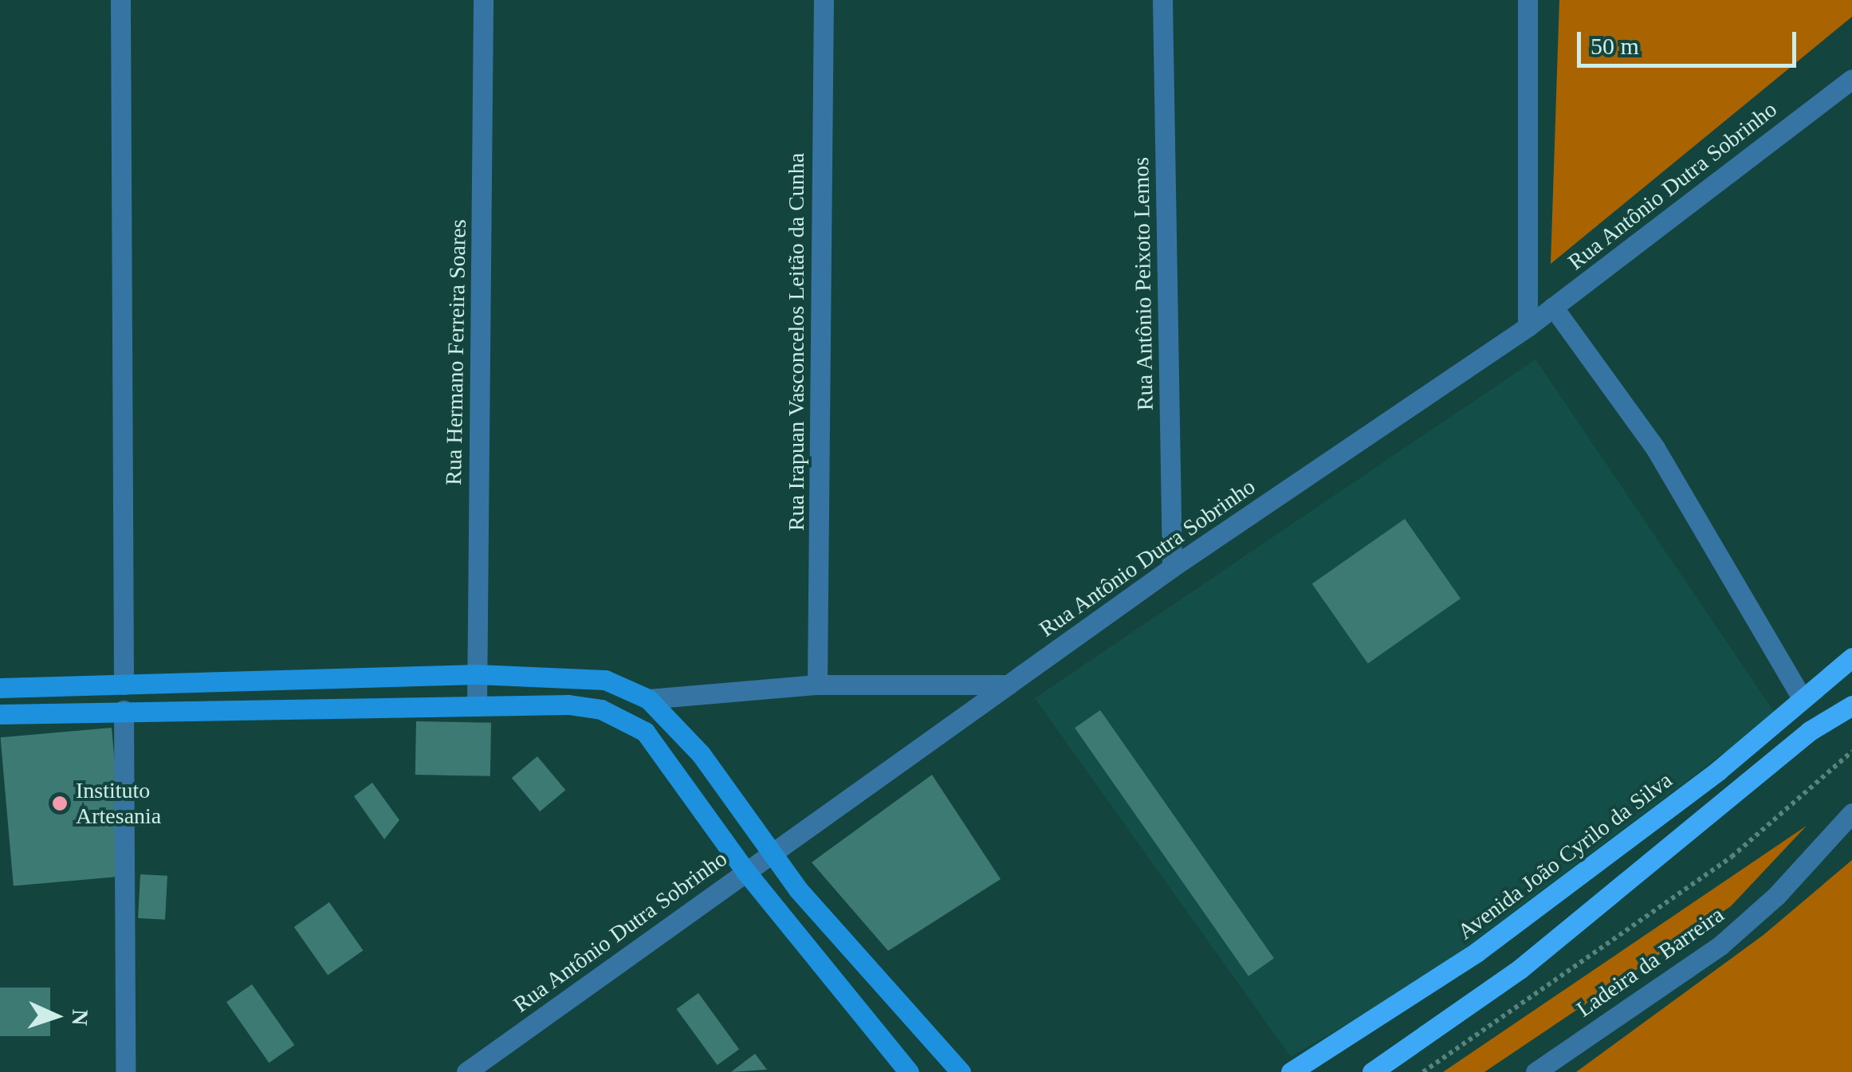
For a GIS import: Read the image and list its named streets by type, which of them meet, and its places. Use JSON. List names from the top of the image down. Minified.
{"streets":{"main road":["Avenida João Cyrilo da Silva"],"street":["Rua Antônio Dutra Sobrinho","Rua Antônio Peixoto Lemos","Rua Irapuan Vasconcelos Leitão da Cunha","Rua Hermano Ferreira Soares","Ladeira da Barreira"]},"crossings":[["Rua Antônio Dutra Sobrinho","Rua Antônio Peixoto Lemos"]],"places":["Instituto Artesania"],"scale_bar":"50 m","north":"right"}
